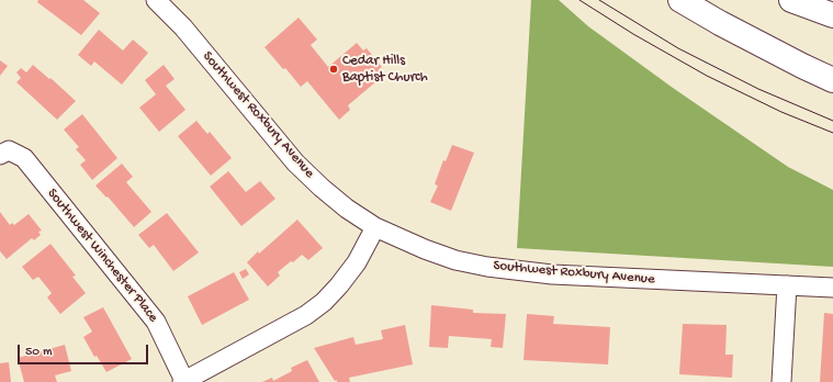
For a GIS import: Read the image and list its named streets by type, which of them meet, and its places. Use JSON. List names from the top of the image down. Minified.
{"streets":{"street":["Southwest Roxbury Avenue","Southwest Winchester Place"]},"places":["Cedar Hills Baptist Church"],"scale_bar":"50 m"}
